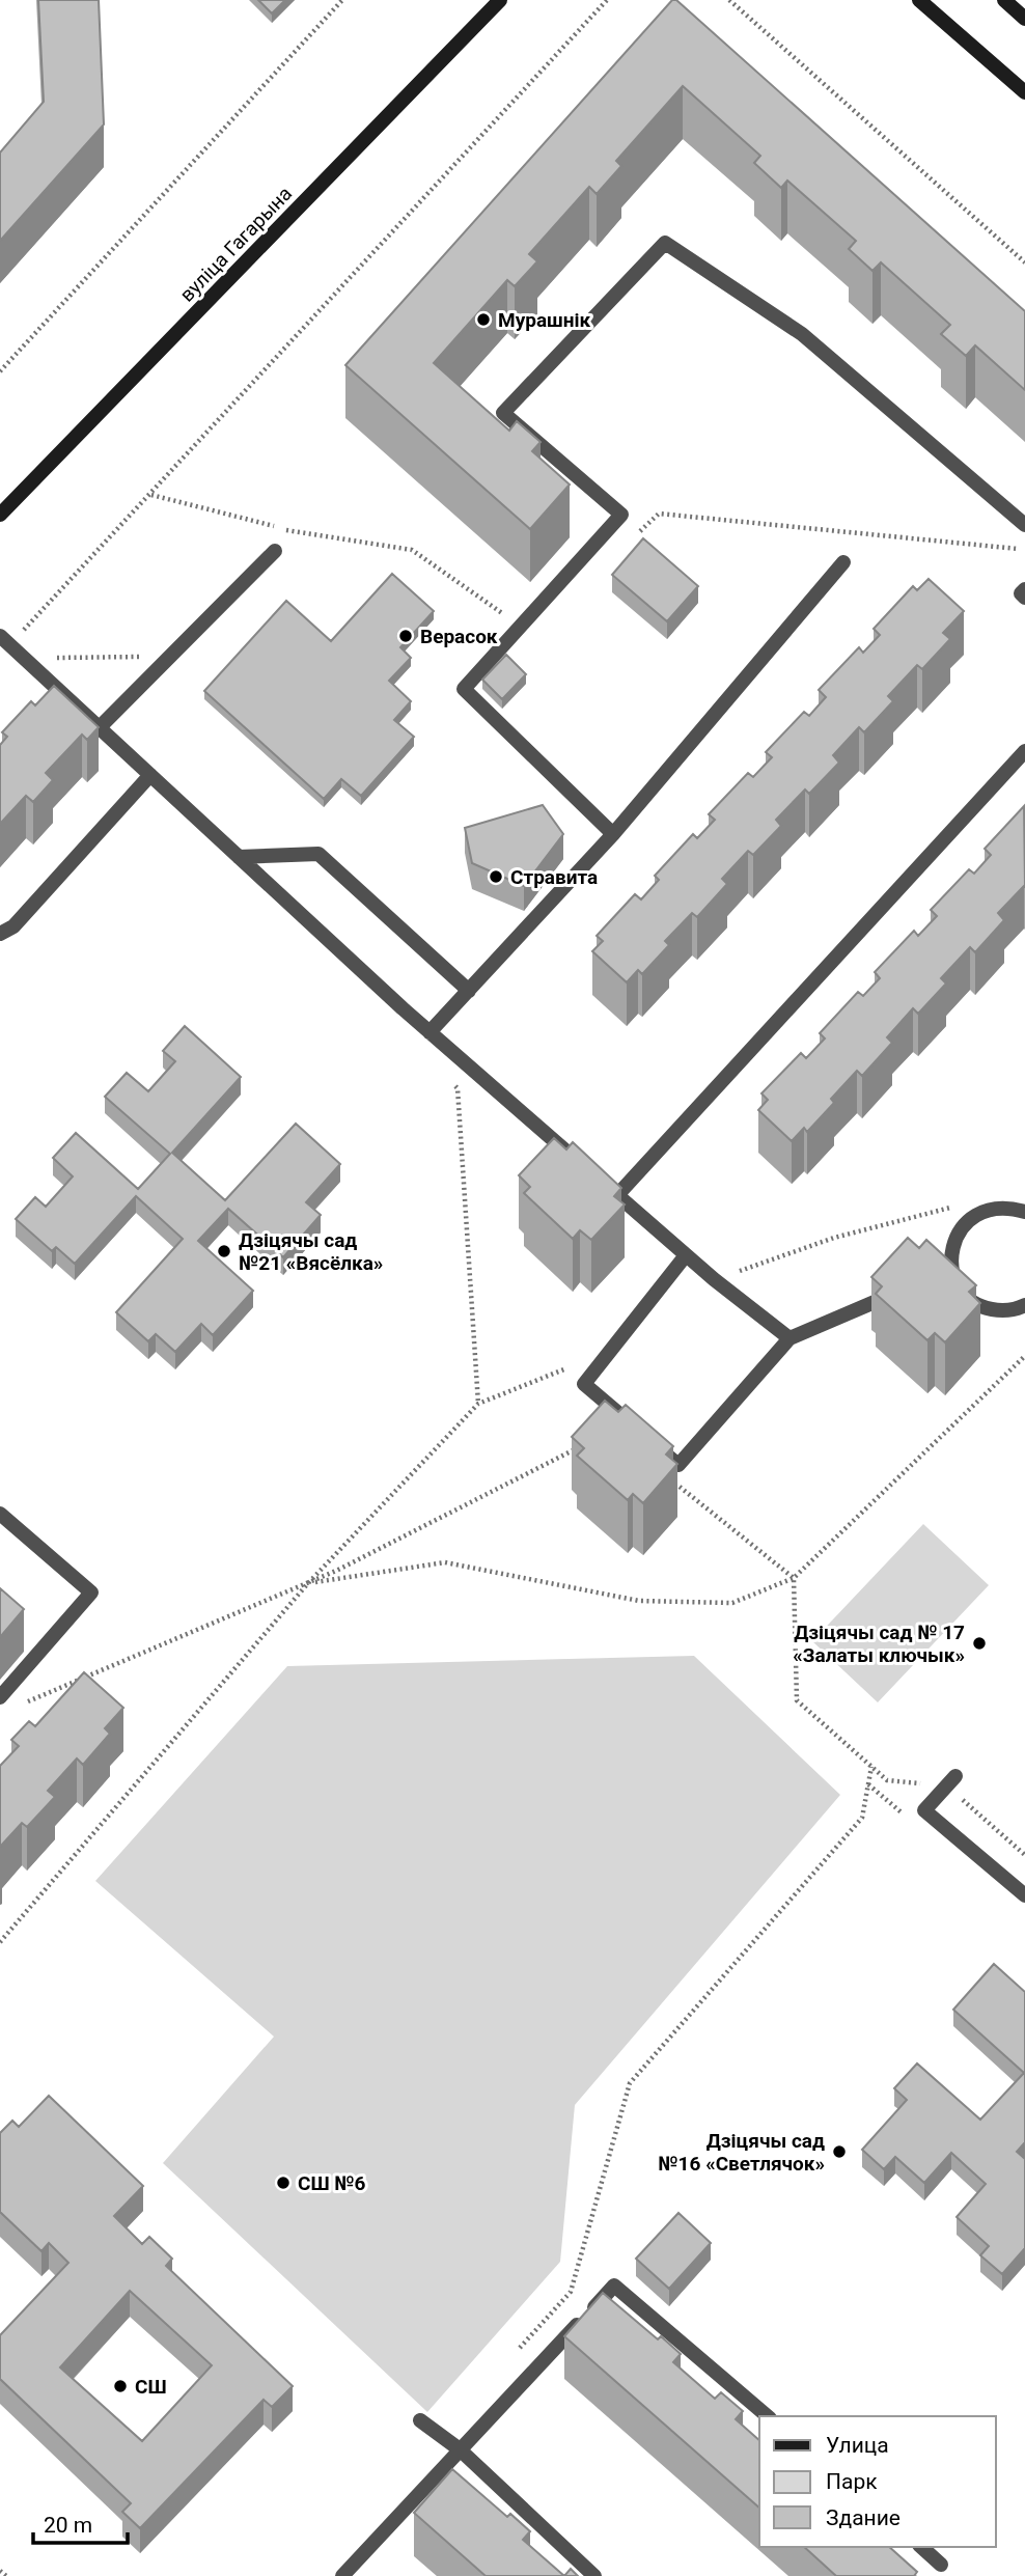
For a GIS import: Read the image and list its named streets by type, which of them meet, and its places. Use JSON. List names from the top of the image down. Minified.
{"streets":{"main road":["вуліца Гагарына"]},"places":["Мурашнік","Верасок","Стравита","Дзіцячы сад №21 «Вясёлка»","Дзіцячы сад № 17 «Залаты ключык»","Дзіцячы сад №16 «Светлячок»","СШ №6","СШ"],"legend":["Улица","Парк","Здание"],"scale_bar":"20 m"}
